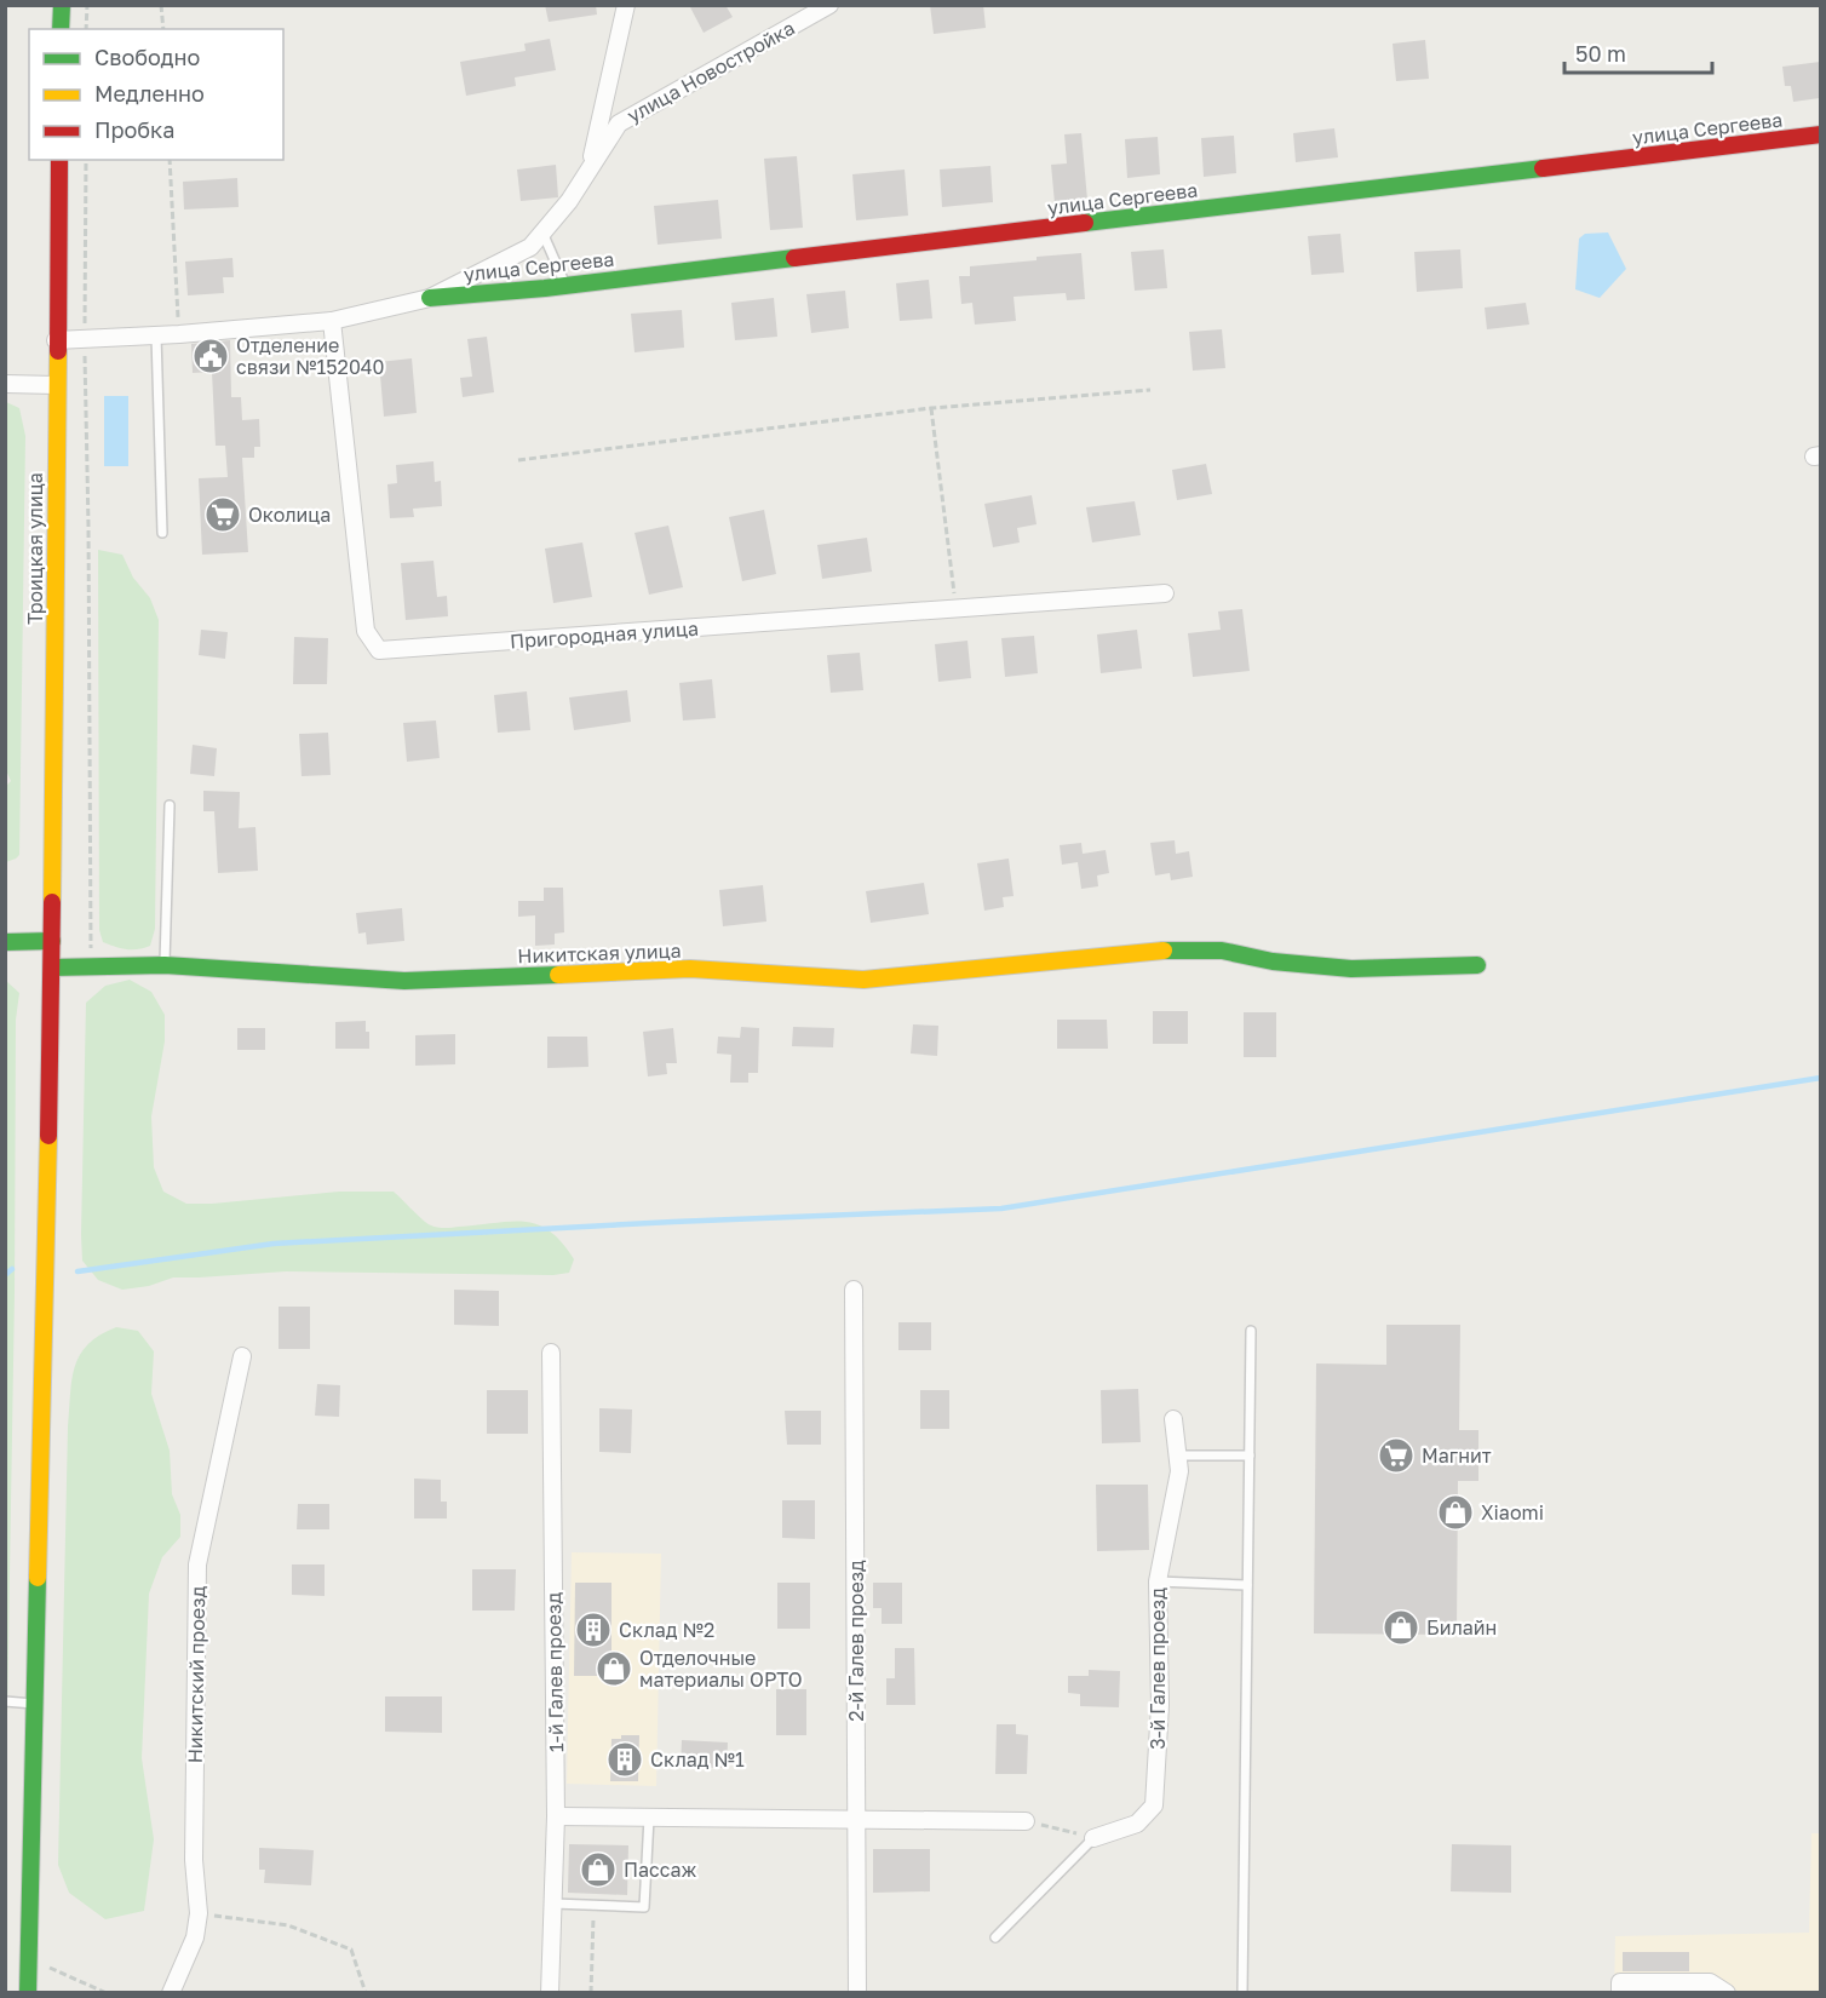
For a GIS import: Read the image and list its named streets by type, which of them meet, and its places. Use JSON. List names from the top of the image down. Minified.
{"streets":{"street":["улица Новостройка","улица Сергеева","Троицкая улица","Пригородная улица","Никитская улица","2-й Галев проезд","3-й Галев проезд","1-й Галев проезд","Никитский проезд"]},"crossings":[["улица Новостройка","улица Сергеева"],["улица Новостройка","Троицкая улица"],["улица Новостройка","Пригородная улица"],["Троицкая улица","Никитская улица"]],"places":{"public building":["Отделение связи №152040"],"supermarket":["Околица","Магнит"],"shop":["Xiaomi","Билайн","Отделочные материалы ОРТО","Пассаж"],"building":["Склад №2","Склад №1"]},"legend":["Свободно","Медленно","Пробка"],"scale_bar":"50 m"}
